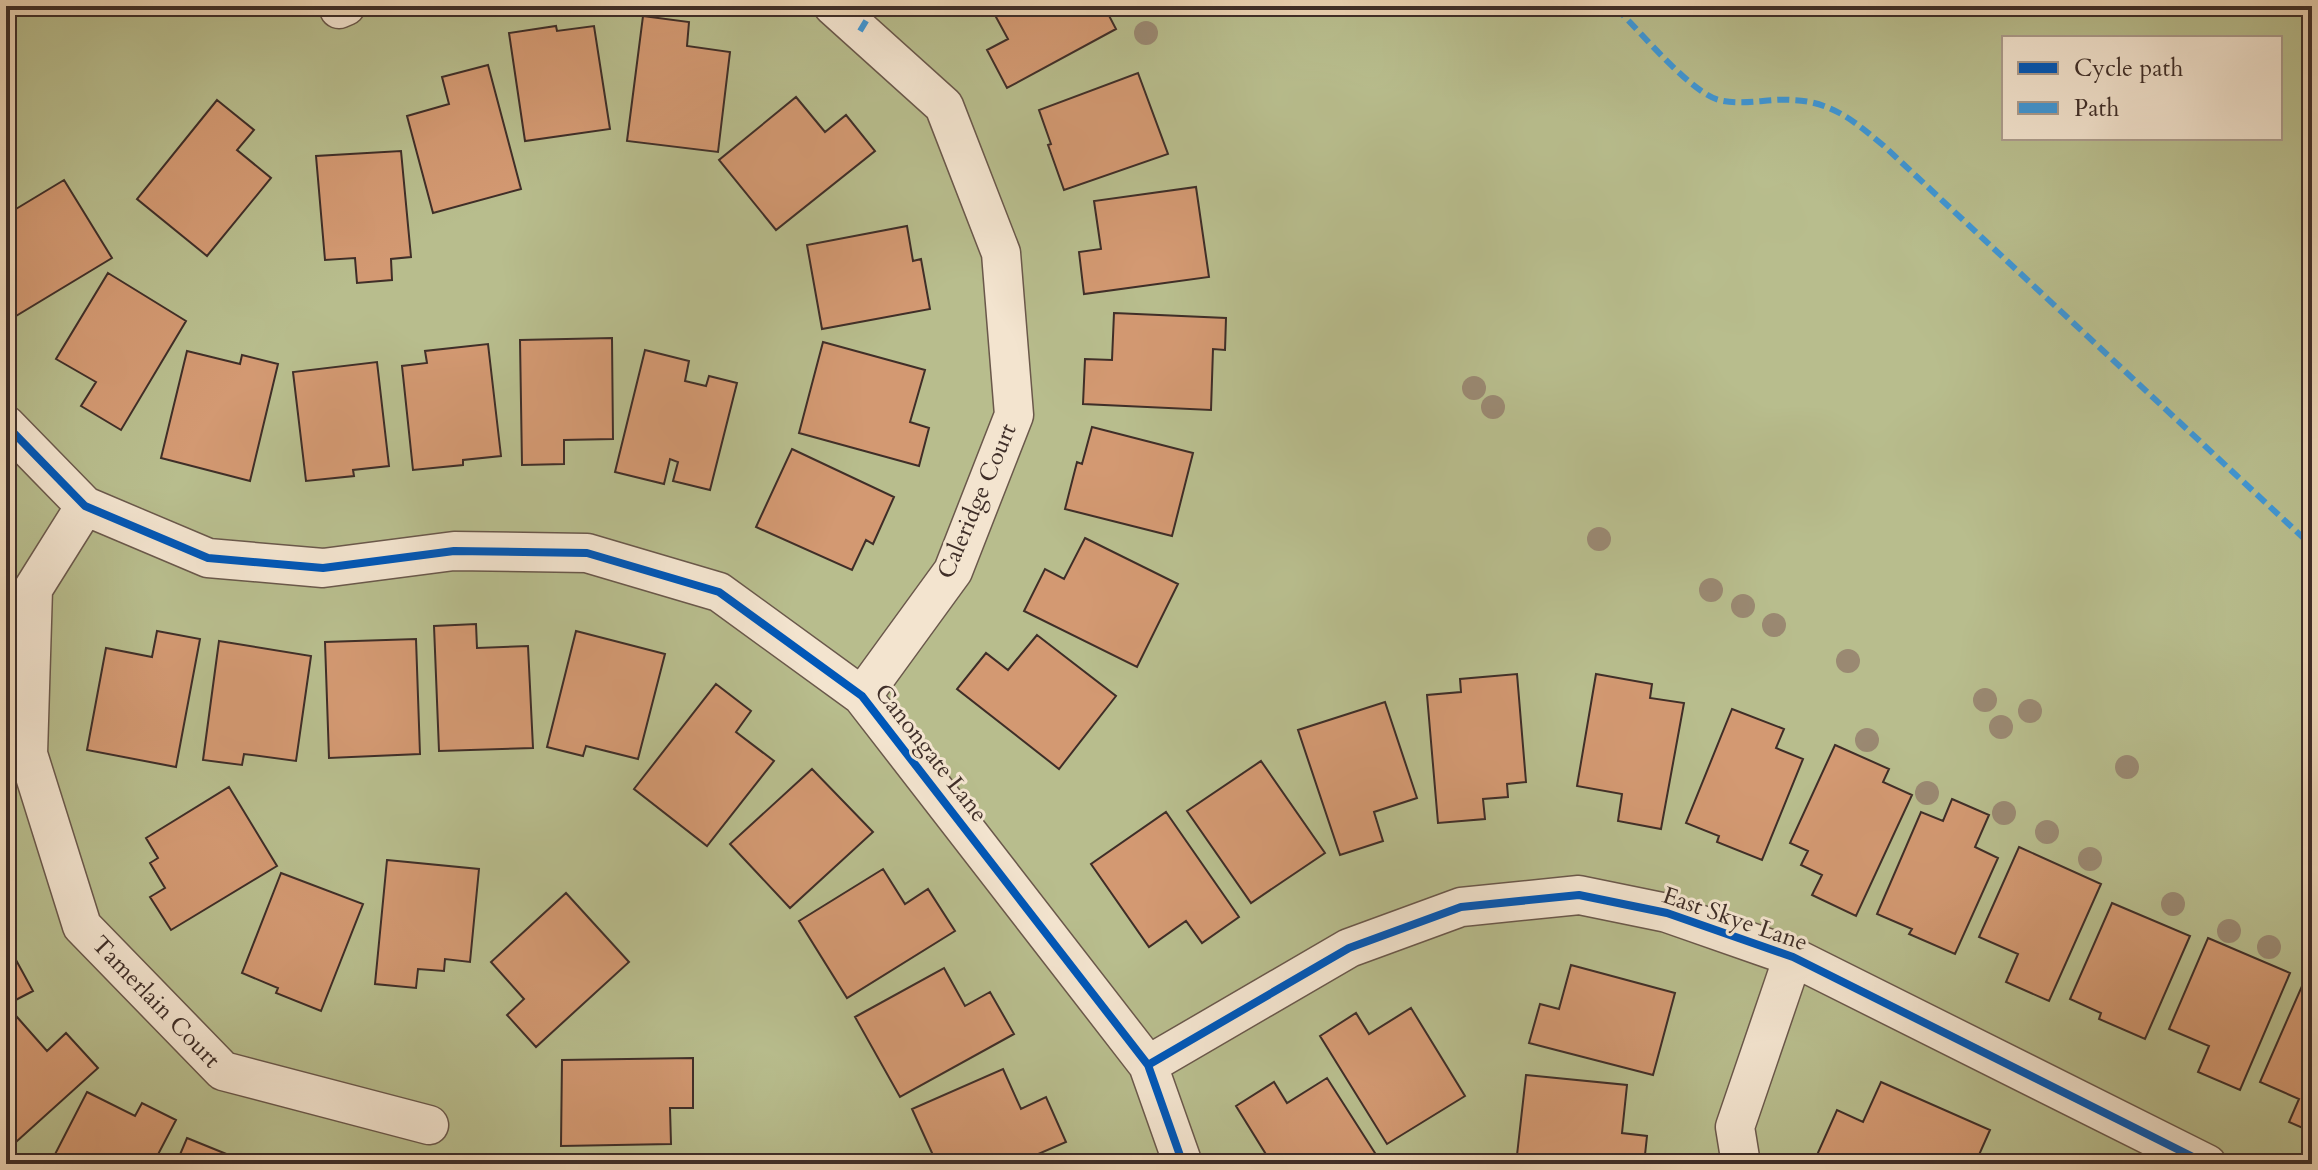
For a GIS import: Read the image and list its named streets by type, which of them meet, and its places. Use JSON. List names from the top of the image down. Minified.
{"streets":{"street":["Caleridge Court","Canongate Lane","East Skye Lane","Tamerlain Court"]},"crossings":[["Caleridge Court","Canongate Lane"],["Canongate Lane","East Skye Lane"],["Canongate Lane","Tamerlain Court"]],"legend":["Cycle path","Path"]}
